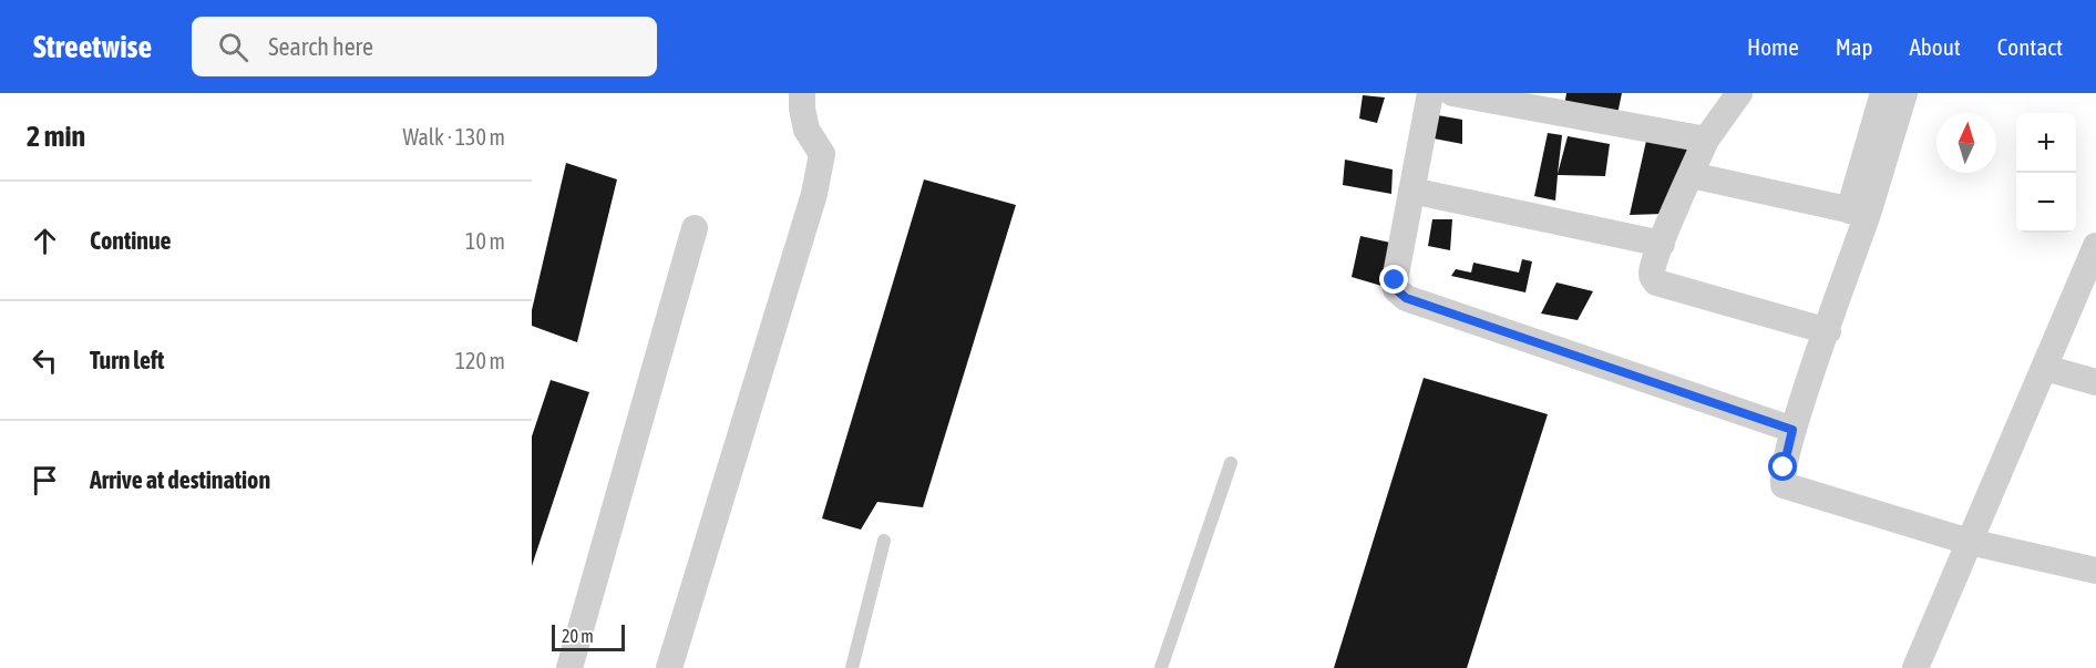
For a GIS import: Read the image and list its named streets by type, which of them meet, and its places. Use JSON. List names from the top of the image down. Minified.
{"scale_bar":"20 m","north":"top","page":{"header":"Streetwise","search":"Search here","nav":["Home","Map","About","Contact"],"heading":["2 min","Walk · 130 m"],"map_buttons":["+","−"],"list":[["Continue","10 m"],["Turn left","120 m"],"Arrive at destination"],"scale":"20 m"}}
